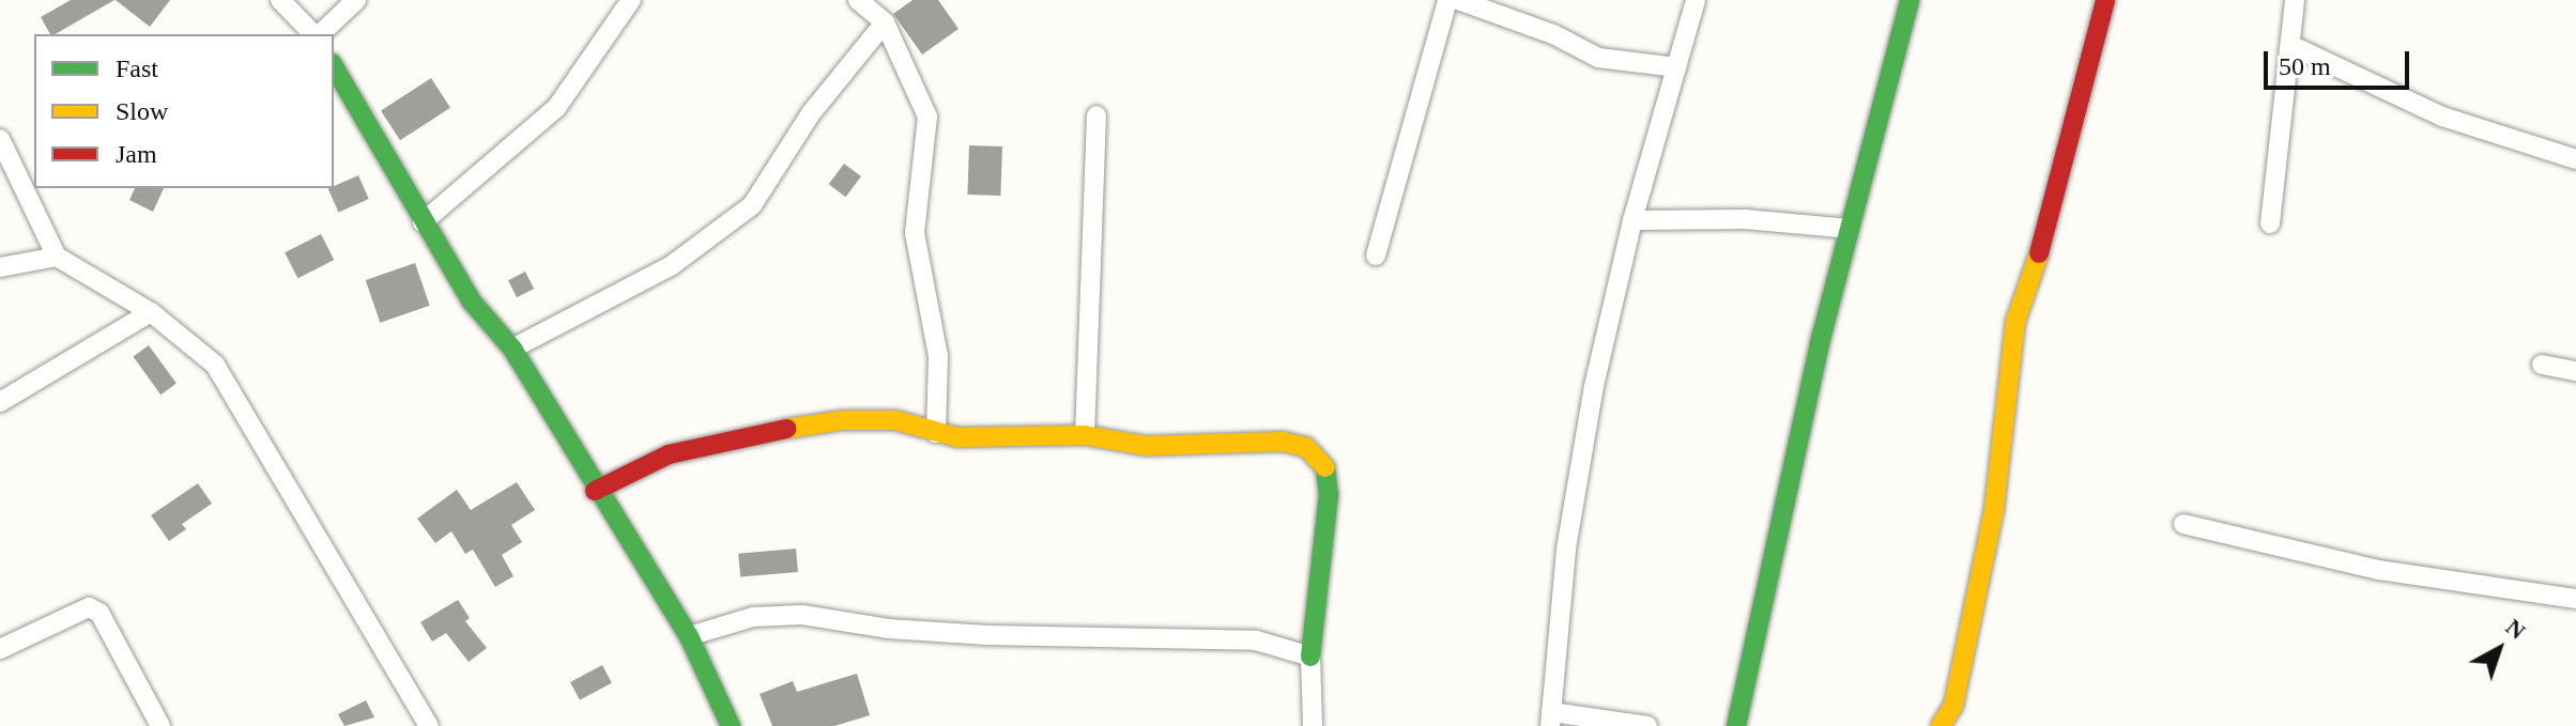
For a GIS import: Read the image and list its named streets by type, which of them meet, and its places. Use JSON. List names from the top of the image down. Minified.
{"legend":["Fast","Slow","Jam"],"scale_bar":"50 m","north":"top right"}
